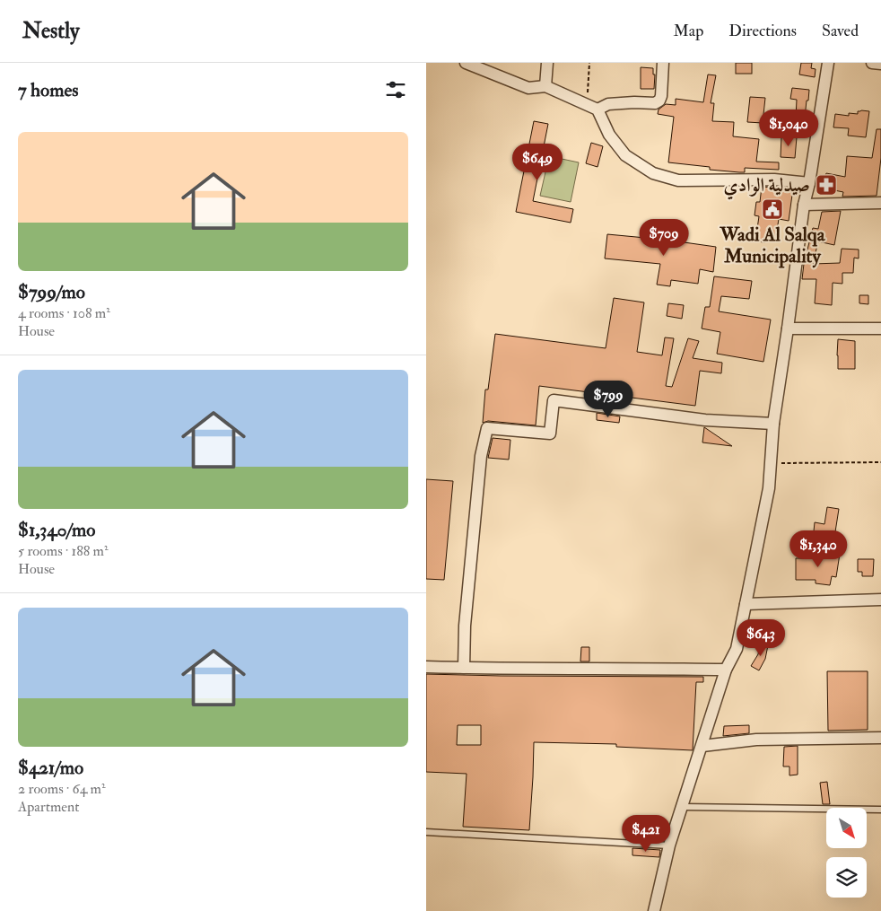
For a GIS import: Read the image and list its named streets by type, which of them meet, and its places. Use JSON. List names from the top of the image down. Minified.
{"places":{"pharmacy":["صيدلية الوادي"],"public building":["Wadi Al Salqa Municipality"]},"north":"bottom right","page":{"header":"Nestly","nav":["Map","Directions","Saved"],"heading":"7 homes","price":["$1,040","$649","$709","$799","$1,340","$643","$421"],"list":[{"name":"$799/mo","note":"4 rooms · 108 m² · House"},{"name":"$1,340/mo","note":"5 rooms · 188 m² · House"},{"name":"$421/mo","note":"2 rooms · 64 m² · Apartment"}]}}
